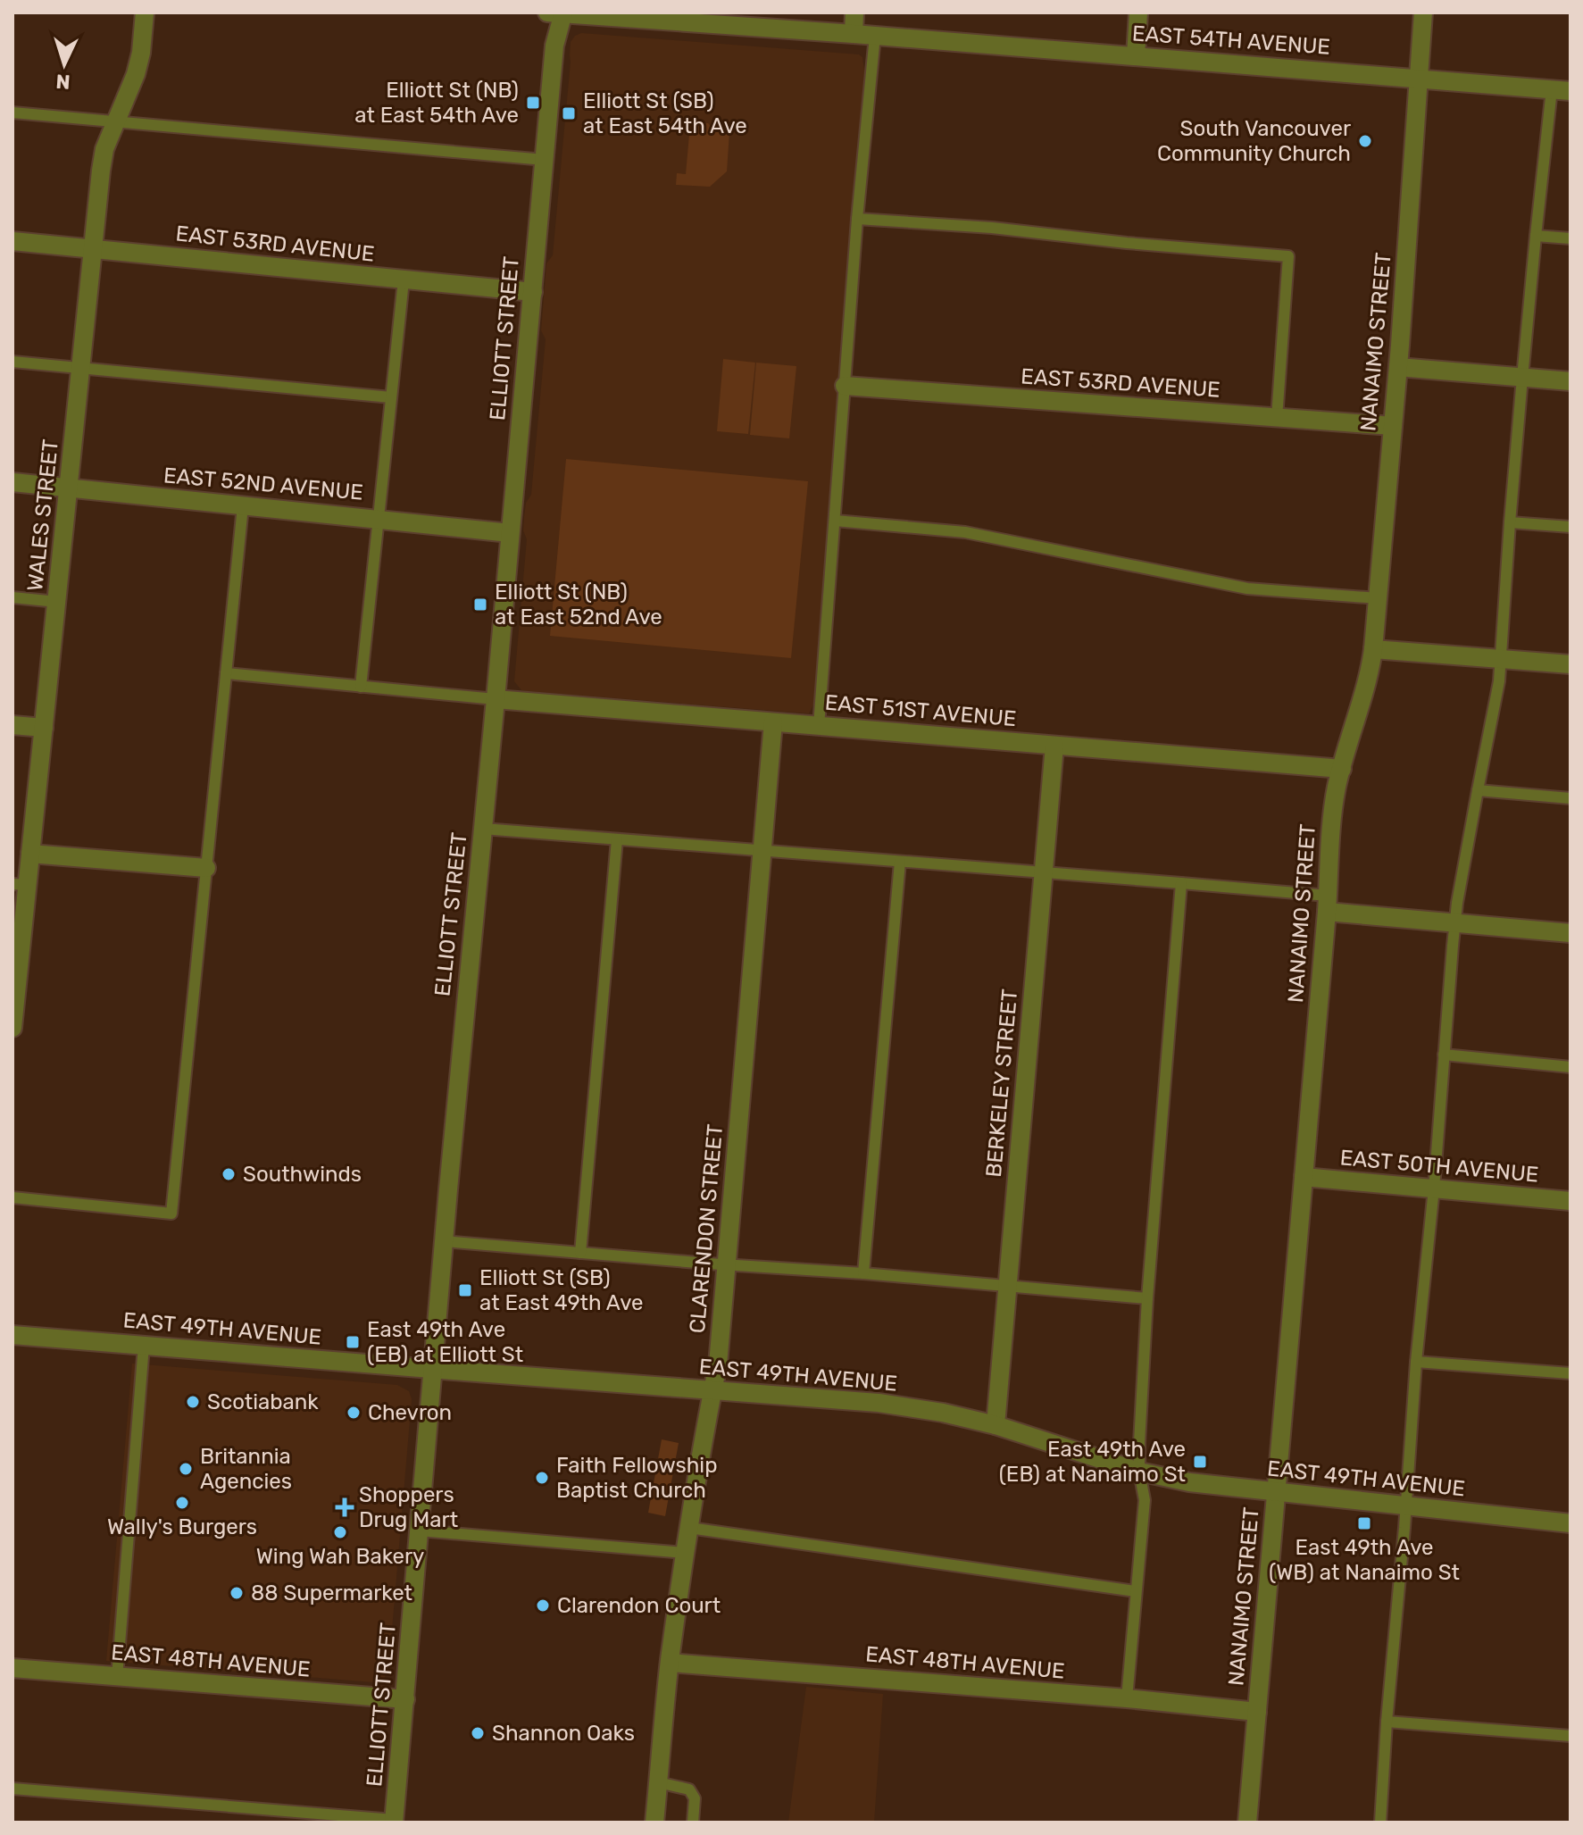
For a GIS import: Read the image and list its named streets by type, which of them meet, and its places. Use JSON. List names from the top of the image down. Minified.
{"streets":{"street":["EAST 54TH AVENUE","EAST 53RD AVENUE","ELLIOTT STREET","NANAIMO STREET","EAST 52ND AVENUE","WALES STREET","EAST 51ST AVENUE","BERKELEY STREET","EAST 50TH AVENUE","CLARENDON STREET","EAST 49TH AVENUE","EAST 48TH AVENUE"]},"crossings":[["EAST 54TH AVENUE","ELLIOTT STREET"],["EAST 54TH AVENUE","NANAIMO STREET"],["EAST 53RD AVENUE","ELLIOTT STREET"],["EAST 53RD AVENUE","NANAIMO STREET"],["EAST 53RD AVENUE","WALES STREET"],["ELLIOTT STREET","EAST 52ND AVENUE"],["ELLIOTT STREET","EAST 51ST AVENUE"],["ELLIOTT STREET","EAST 49TH AVENUE"],["ELLIOTT STREET","EAST 48TH AVENUE"],["NANAIMO STREET","EAST 51ST AVENUE"],["NANAIMO STREET","EAST 50TH AVENUE"],["NANAIMO STREET","EAST 49TH AVENUE"],["NANAIMO STREET","EAST 48TH AVENUE"],["EAST 52ND AVENUE","WALES STREET"],["EAST 51ST AVENUE","BERKELEY STREET"],["EAST 51ST AVENUE","CLARENDON STREET"],["BERKELEY STREET","EAST 49TH AVENUE"],["CLARENDON STREET","EAST 49TH AVENUE"],["CLARENDON STREET","EAST 48TH AVENUE"]],"places":{"transit":["Elliott St (NB) at East 54th Ave","Elliott St (SB) at East 54th Ave","Elliott St (NB) at East 52nd Ave","Elliott St (SB) at East 49th Ave","East 49th Ave (EB) at Elliott St","East 49th Ave (EB) at Nanaimo St","East 49th Ave (WB) at Nanaimo St"],"other":["South Vancouver Community Church","Southwinds","Scotiabank","Chevron","Britannia Agencies","Faith Fellowship Baptist Church","Wally's Burgers","Wing Wah Bakery","88 Supermarket","Clarendon Court","Shannon Oaks"],"health":["Shoppers Drug Mart"]},"north":"bottom"}
